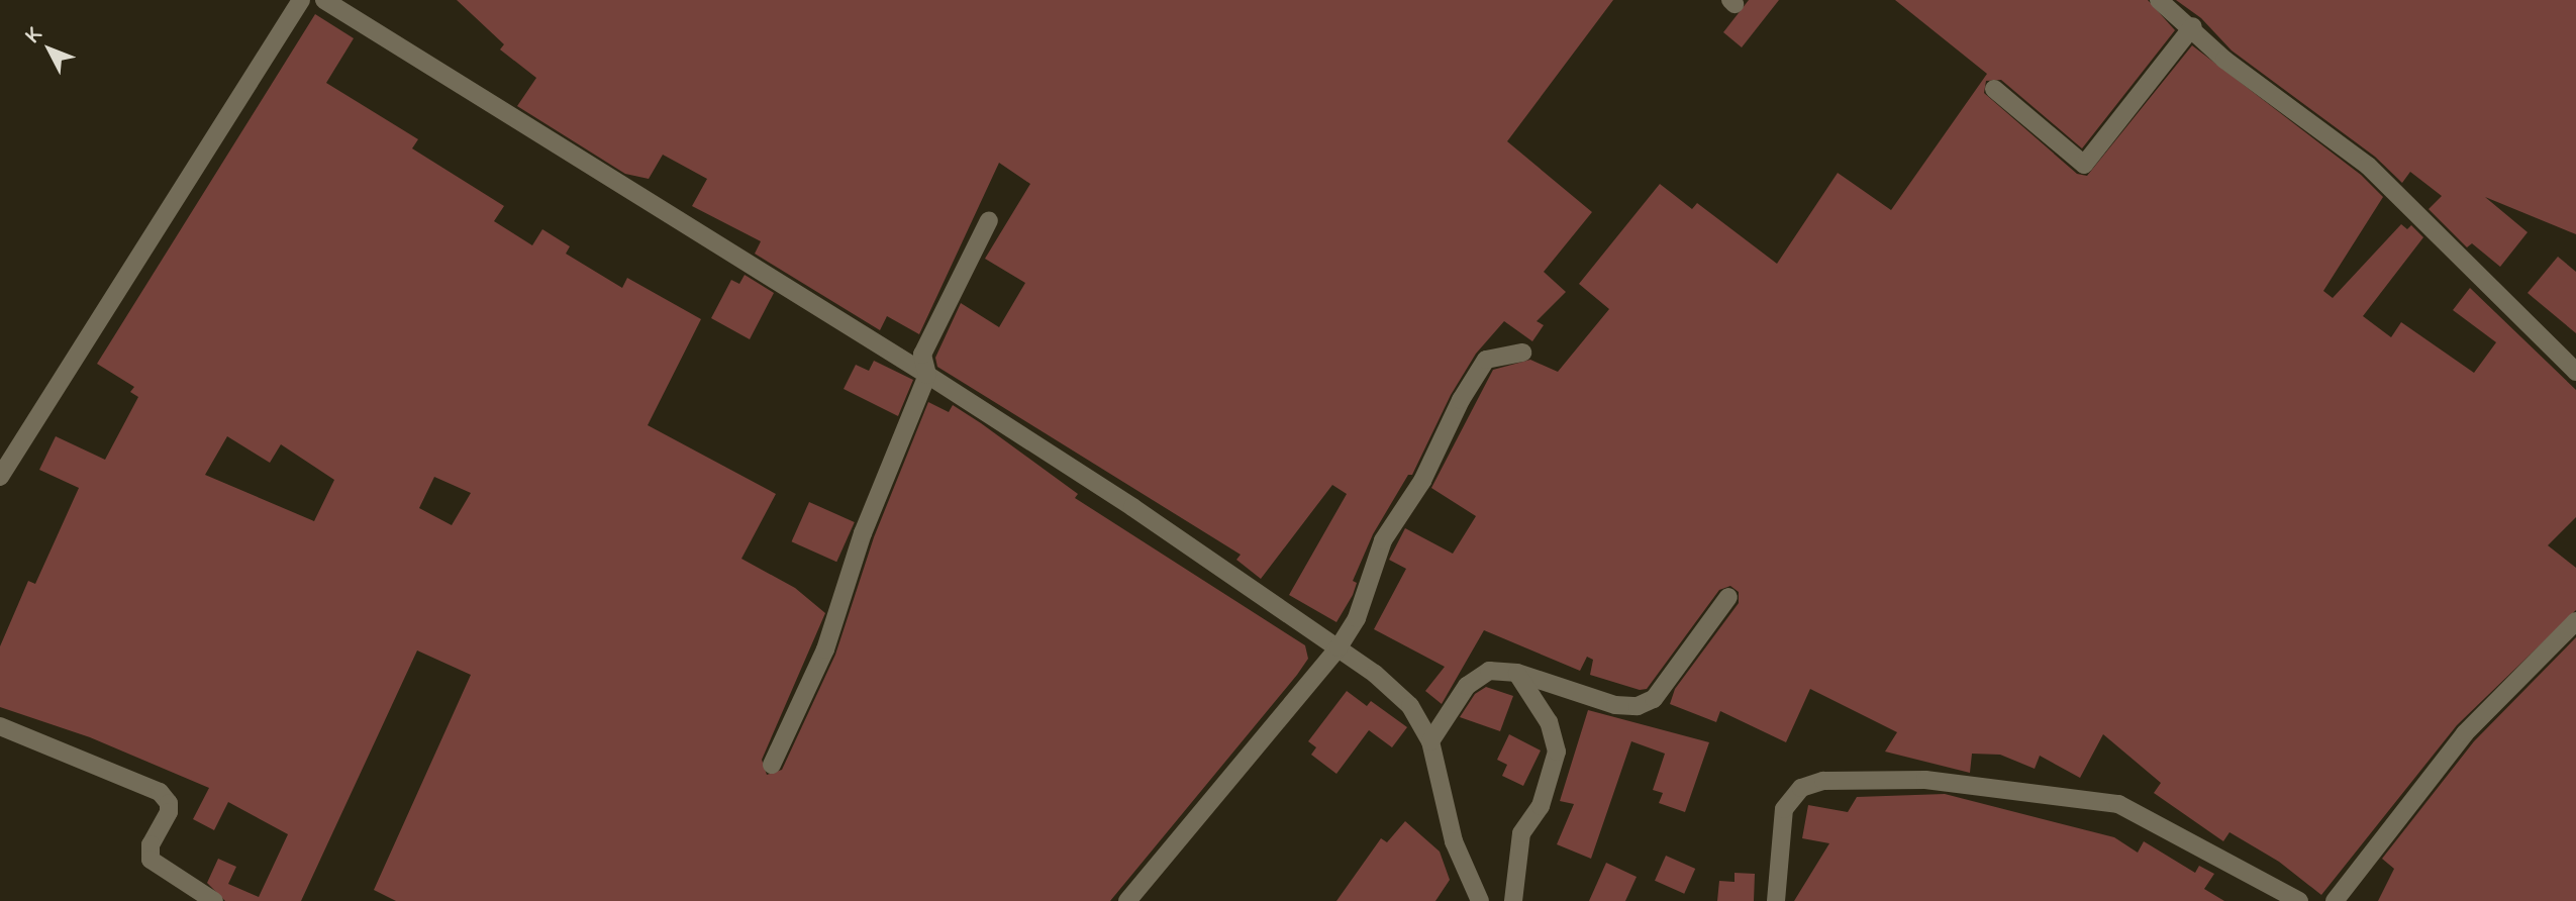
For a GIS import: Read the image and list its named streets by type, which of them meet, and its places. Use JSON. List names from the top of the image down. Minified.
{"north":"top left"}
